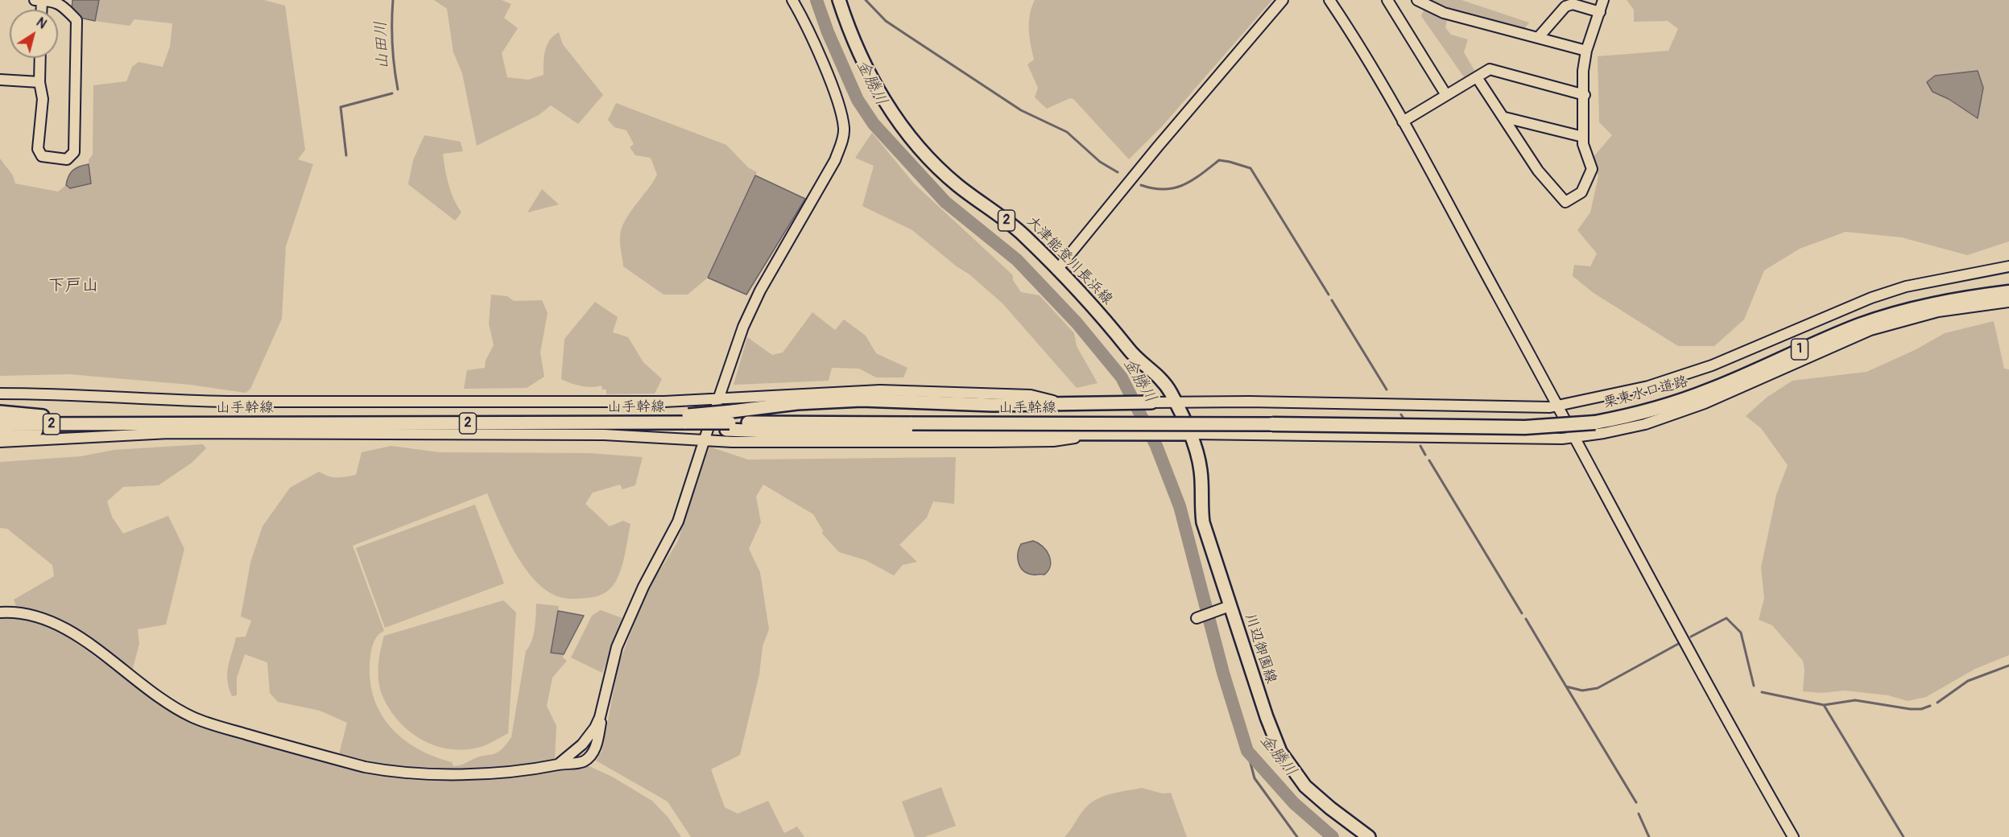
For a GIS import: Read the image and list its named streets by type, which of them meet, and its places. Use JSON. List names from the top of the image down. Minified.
{"streets":{"highway":["1","栗東水口道路"],"main road":["2","大津能登川長浜線","山手幹線","川辺御園線"]},"crossings":[["大津能登川長浜線","川辺御園線"],["栗東水口道路","山手幹線"]],"districts":["下戸山"],"water":["山田川","金勝川"],"north":"top right"}
